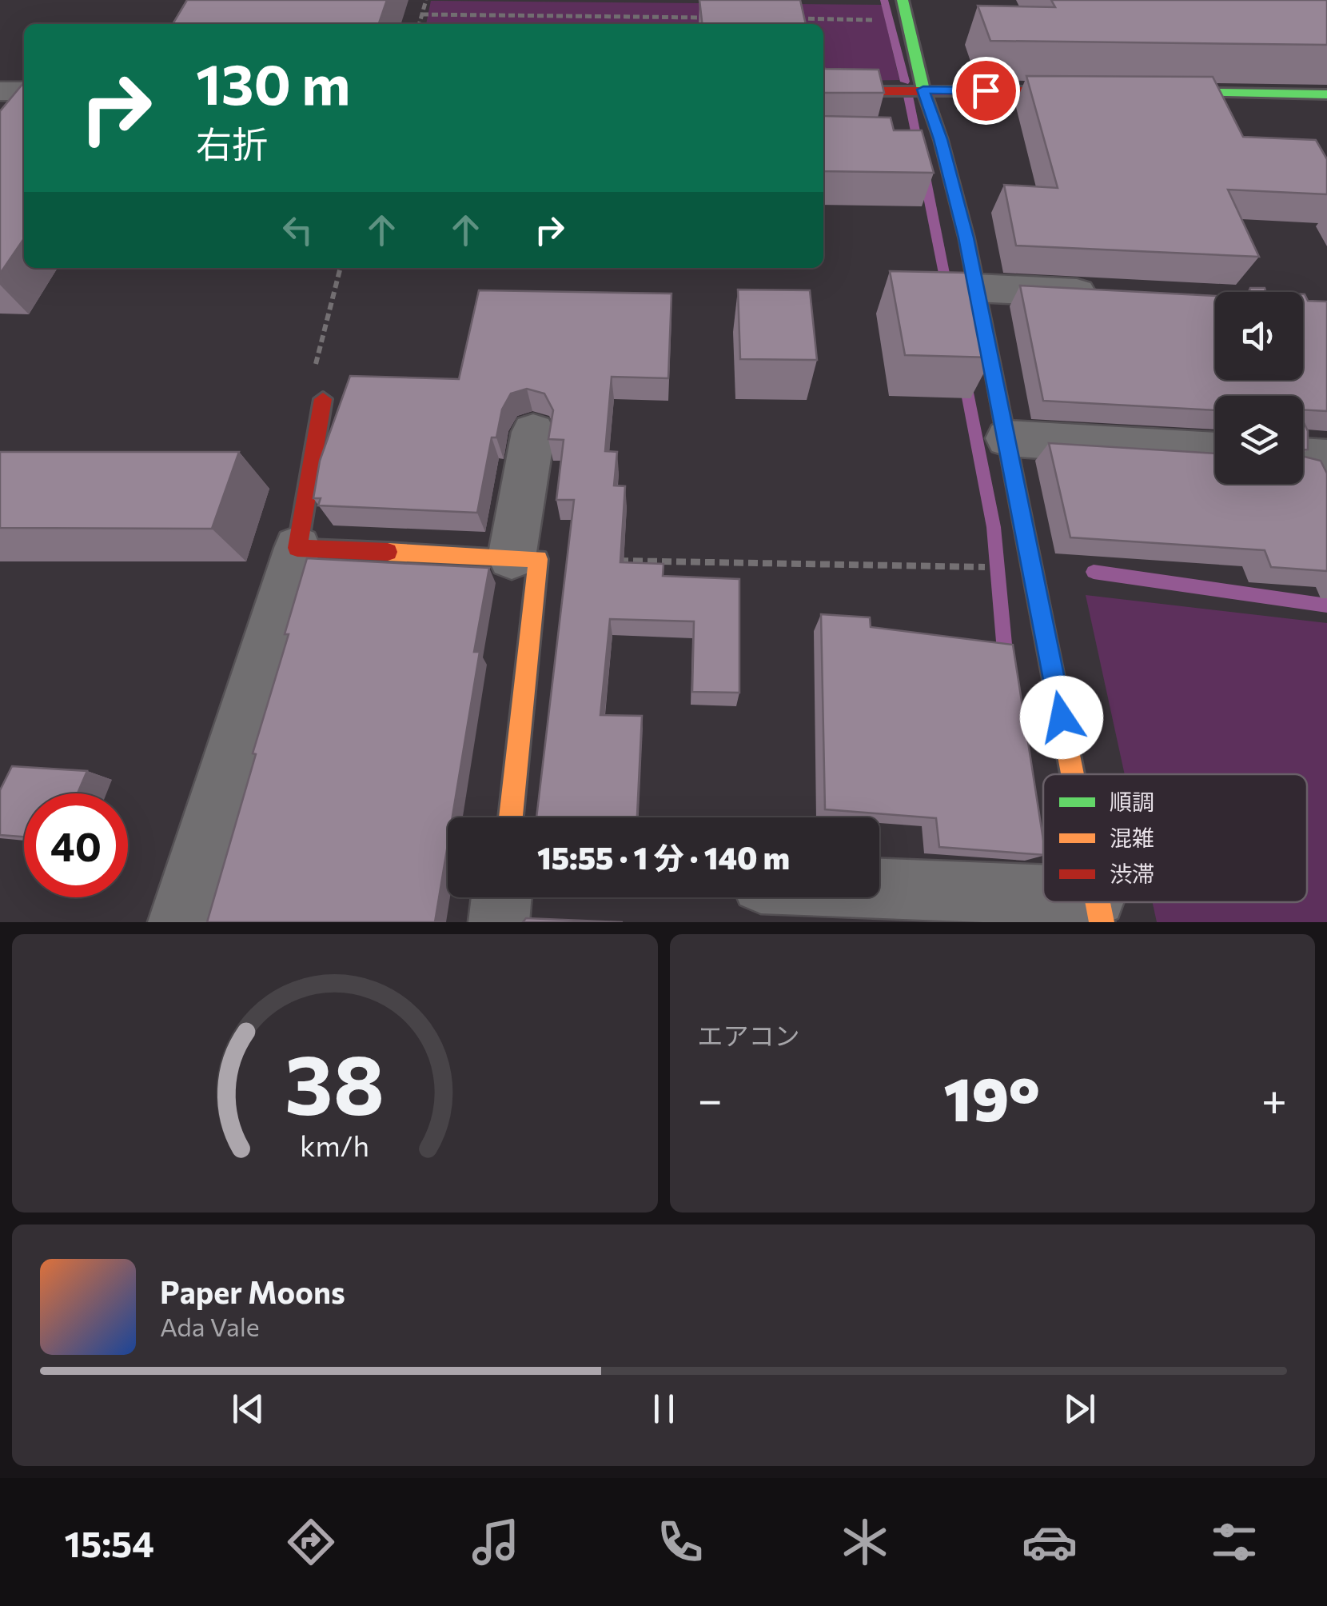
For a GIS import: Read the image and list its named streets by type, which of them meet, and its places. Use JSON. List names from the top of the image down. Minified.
{"legend":["順調","混雑","渋滞"],"page":{"turn":["130 m","右折"],"limit":"40","trip":"15:55 · 1 分 · 140 m","tile":"エアコン","heat":["−","19°","+"],"song":["Paper Moons","Ada Vale"],"tabs":"15:54","gauge":["38","km/h"]}}
